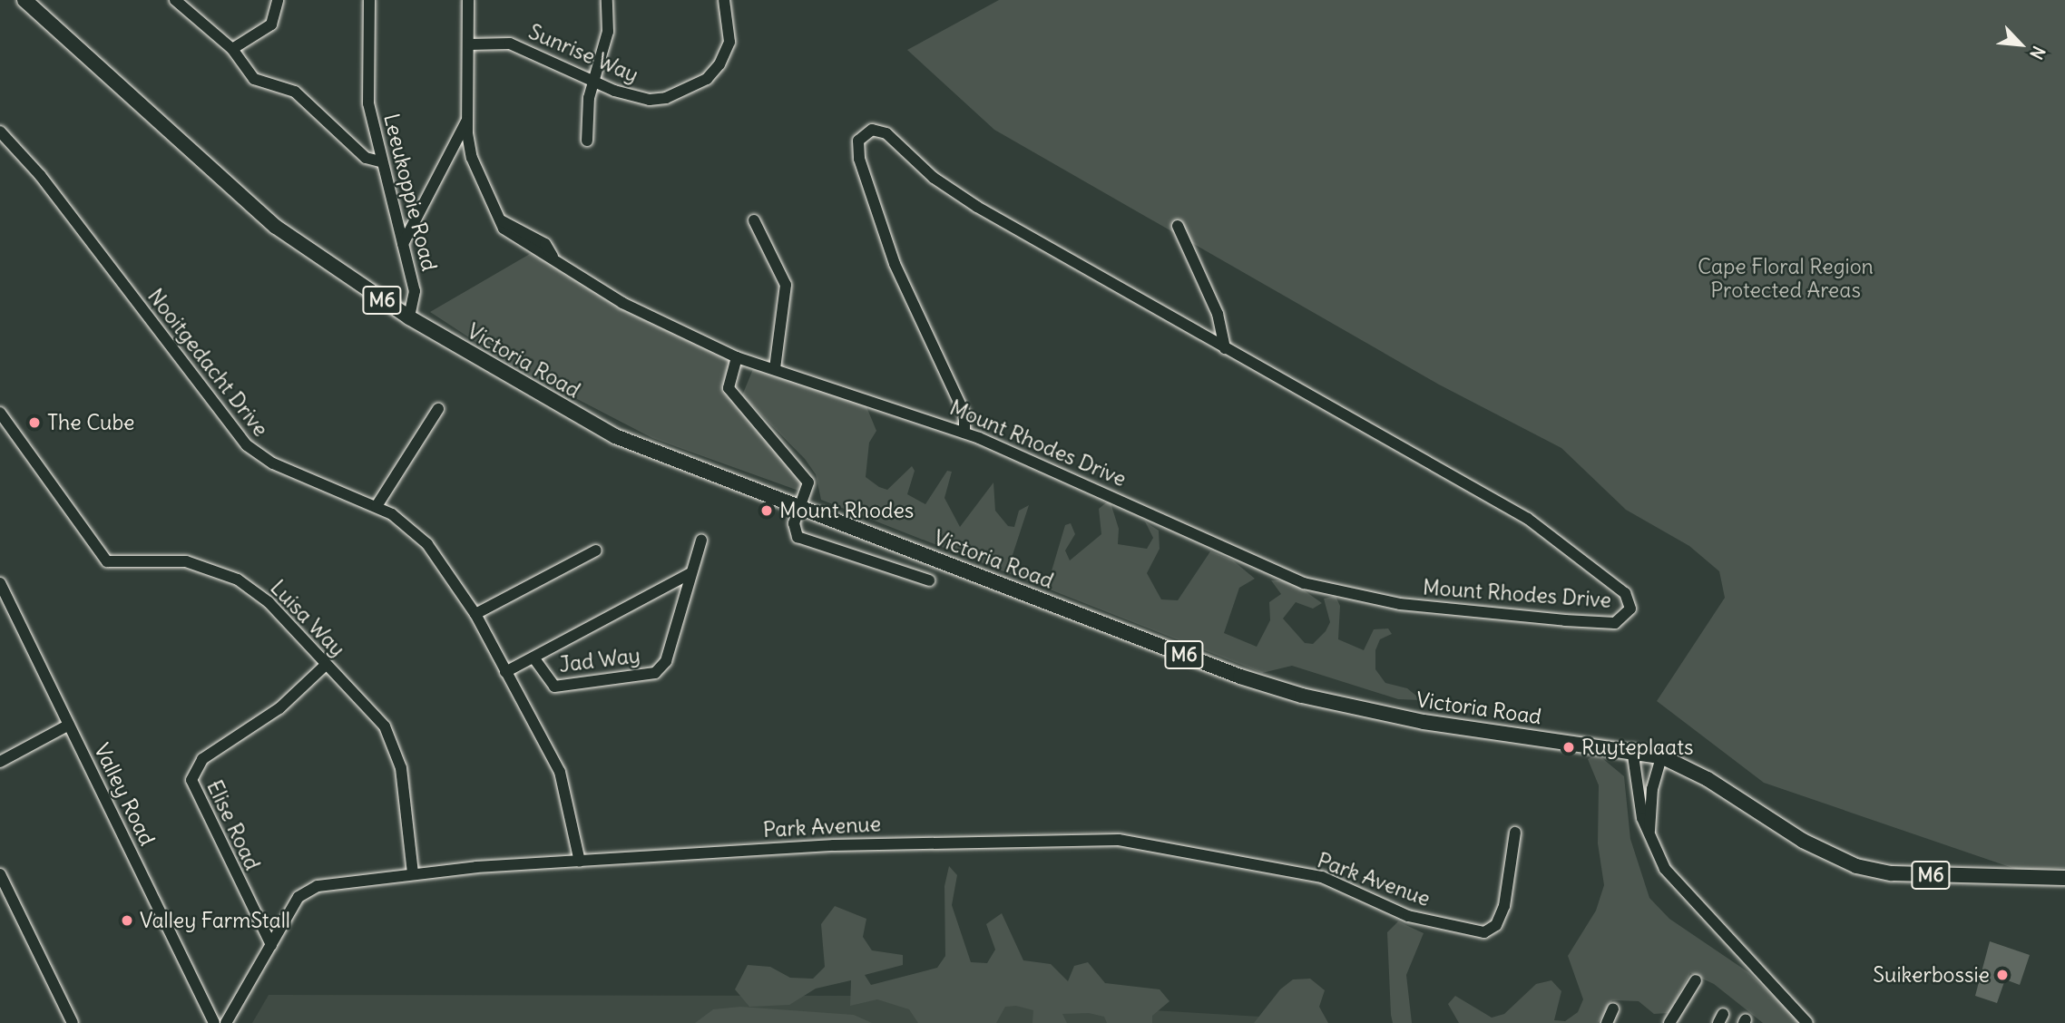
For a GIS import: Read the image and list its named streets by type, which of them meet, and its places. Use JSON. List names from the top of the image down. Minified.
{"streets":{"main road":["M6","Victoria Road"],"street":["Sunrise Way","Leeukoppie Road","Nooitgedacht Drive","Mount Rhodes Drive","Luisa Way","Jad Way","Valley Road","Elise Road","Park Avenue"]},"crossings":[["Leeukoppie Road","Victoria Road"],["Nooitgedacht Drive","Jad Way"],["Nooitgedacht Drive","Park Avenue"],["Luisa Way","Elise Road"],["Luisa Way","Park Avenue"],["Elise Road","Park Avenue"]],"parks":["Cape Floral Region Protected Areas"],"places":["The Cube","Mount Rhodes","Ruyteplaats","Valley FarmStall","Suikerbossie"],"north":"bottom right"}
